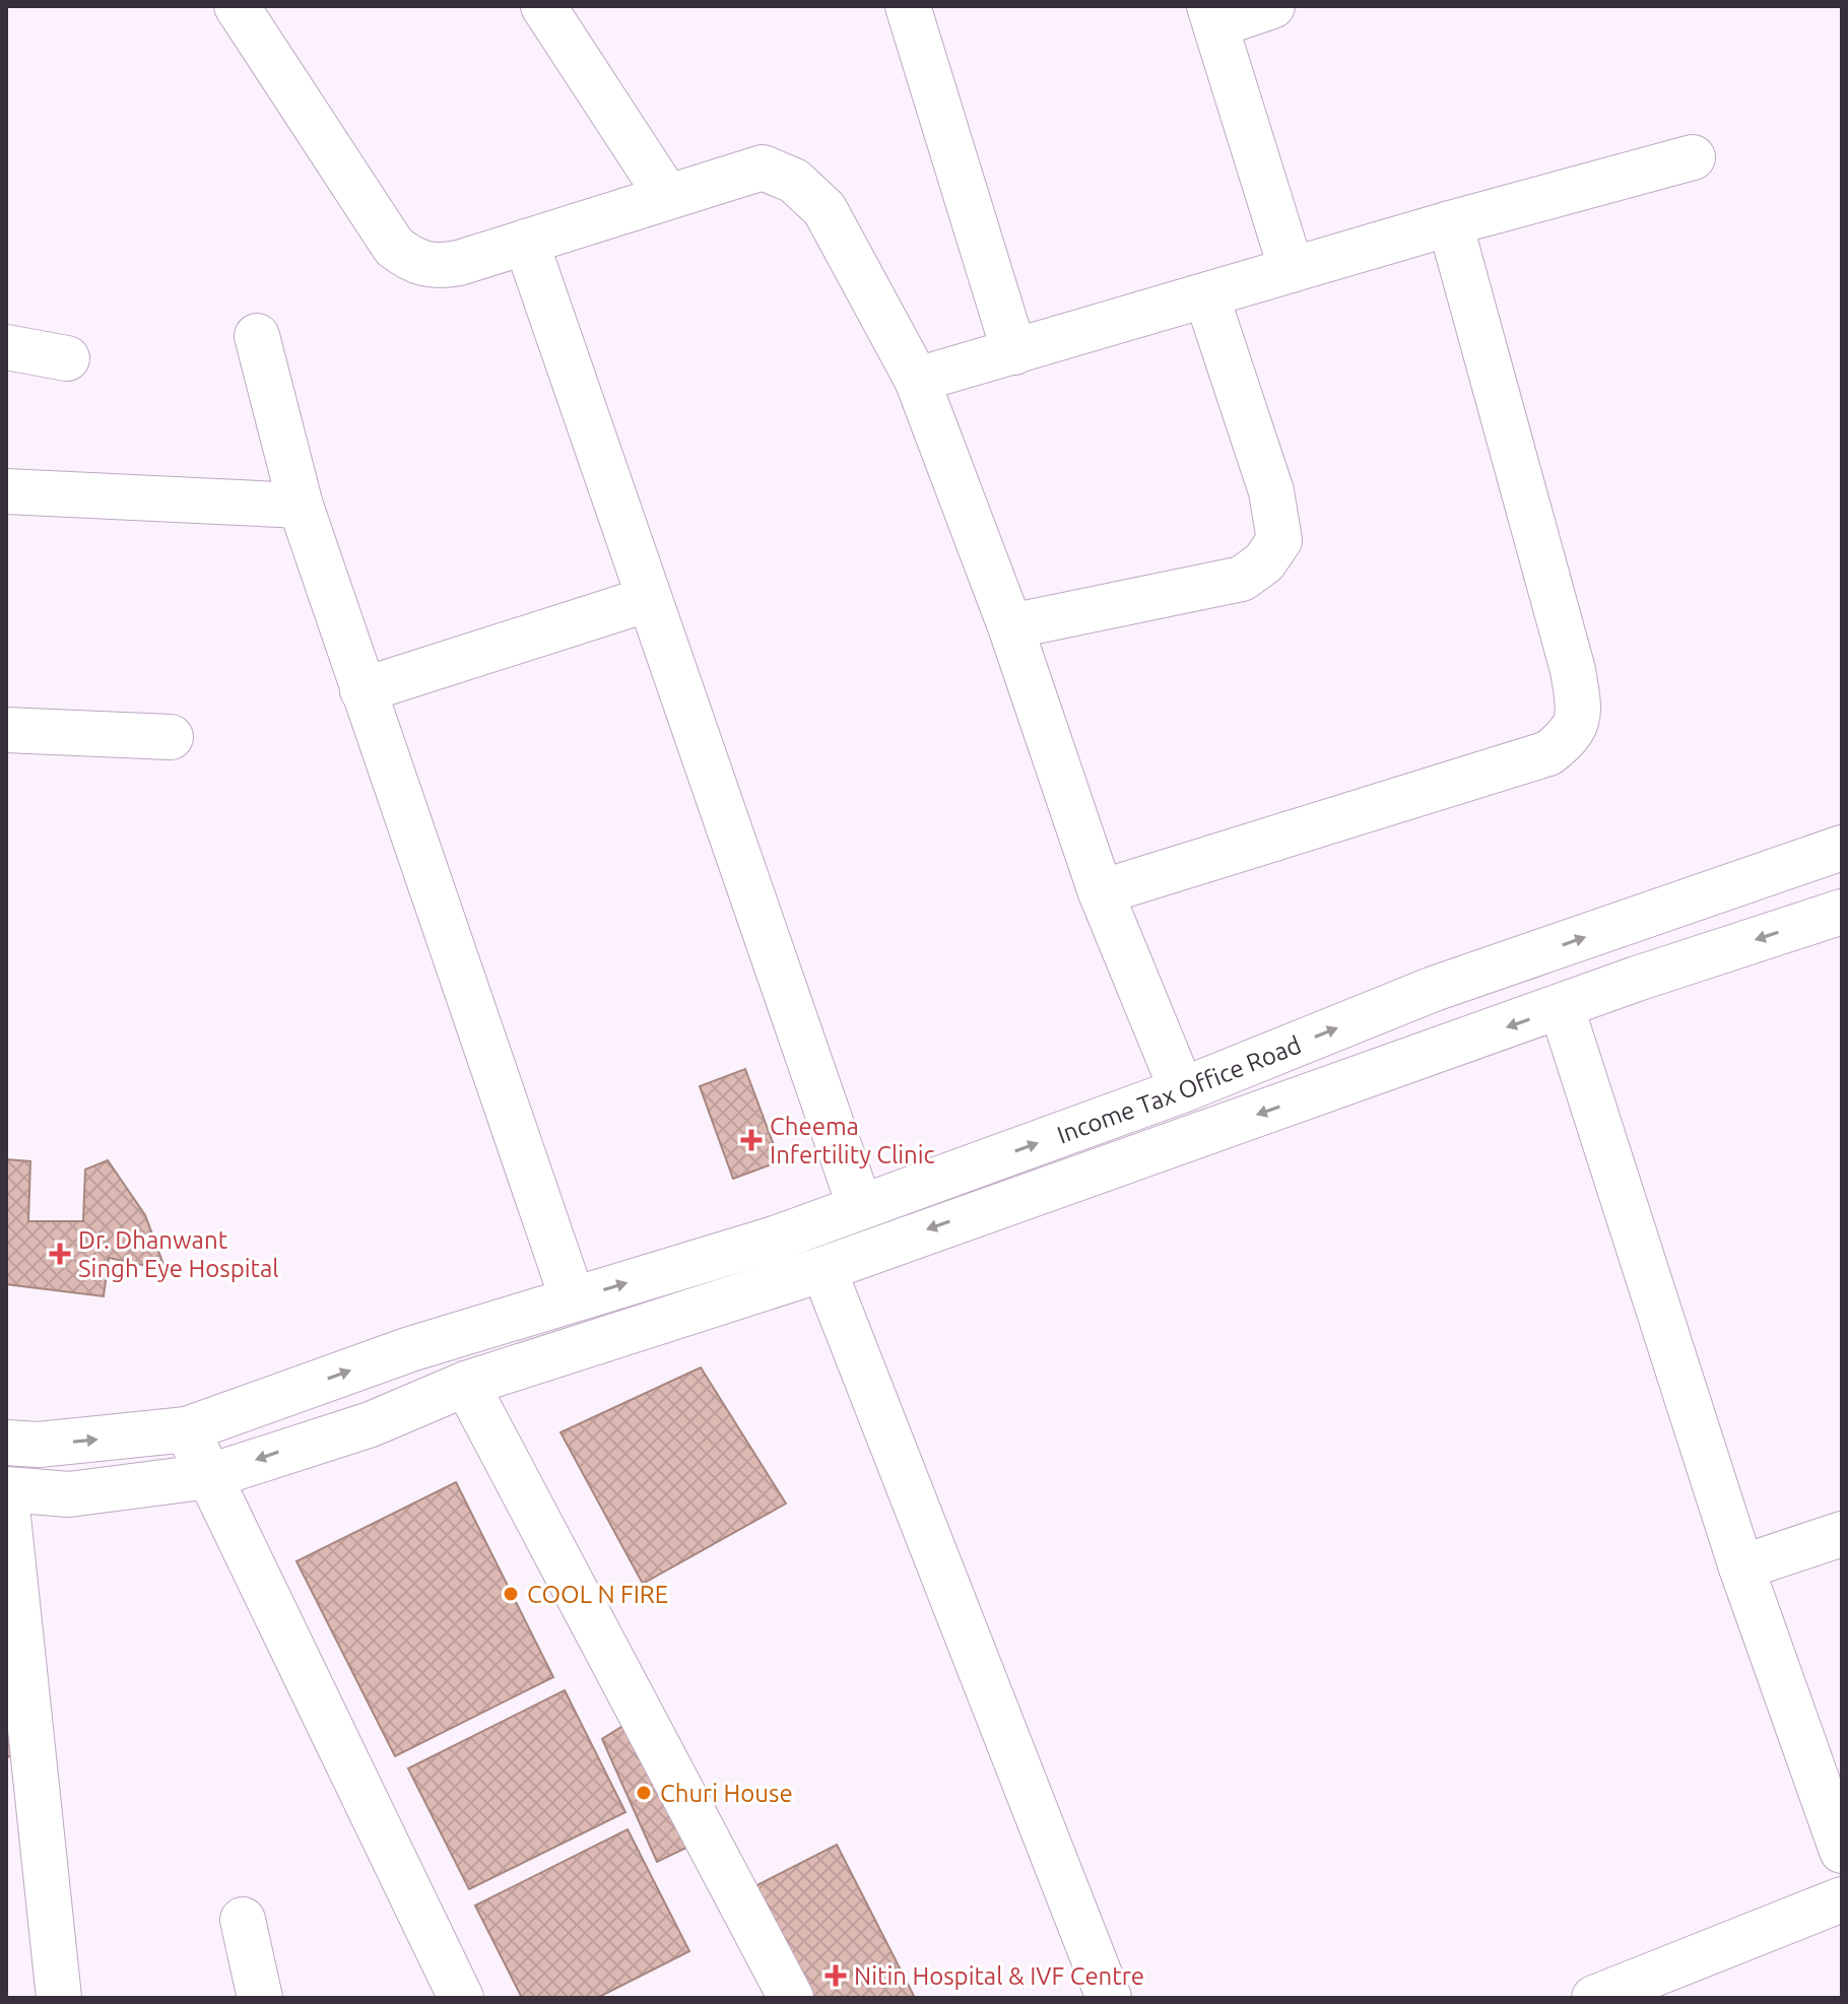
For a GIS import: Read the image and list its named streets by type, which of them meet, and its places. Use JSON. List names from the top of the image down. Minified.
{"streets":{"street":["Income Tax Office Road"]},"places":{"health":["Cheema Infertility Clinic","Dr. Dhanwant Singh Eye Hospital","Nitin Hospital & IVF Centre"],"other":["COOL N FIRE","Churi House"]}}
